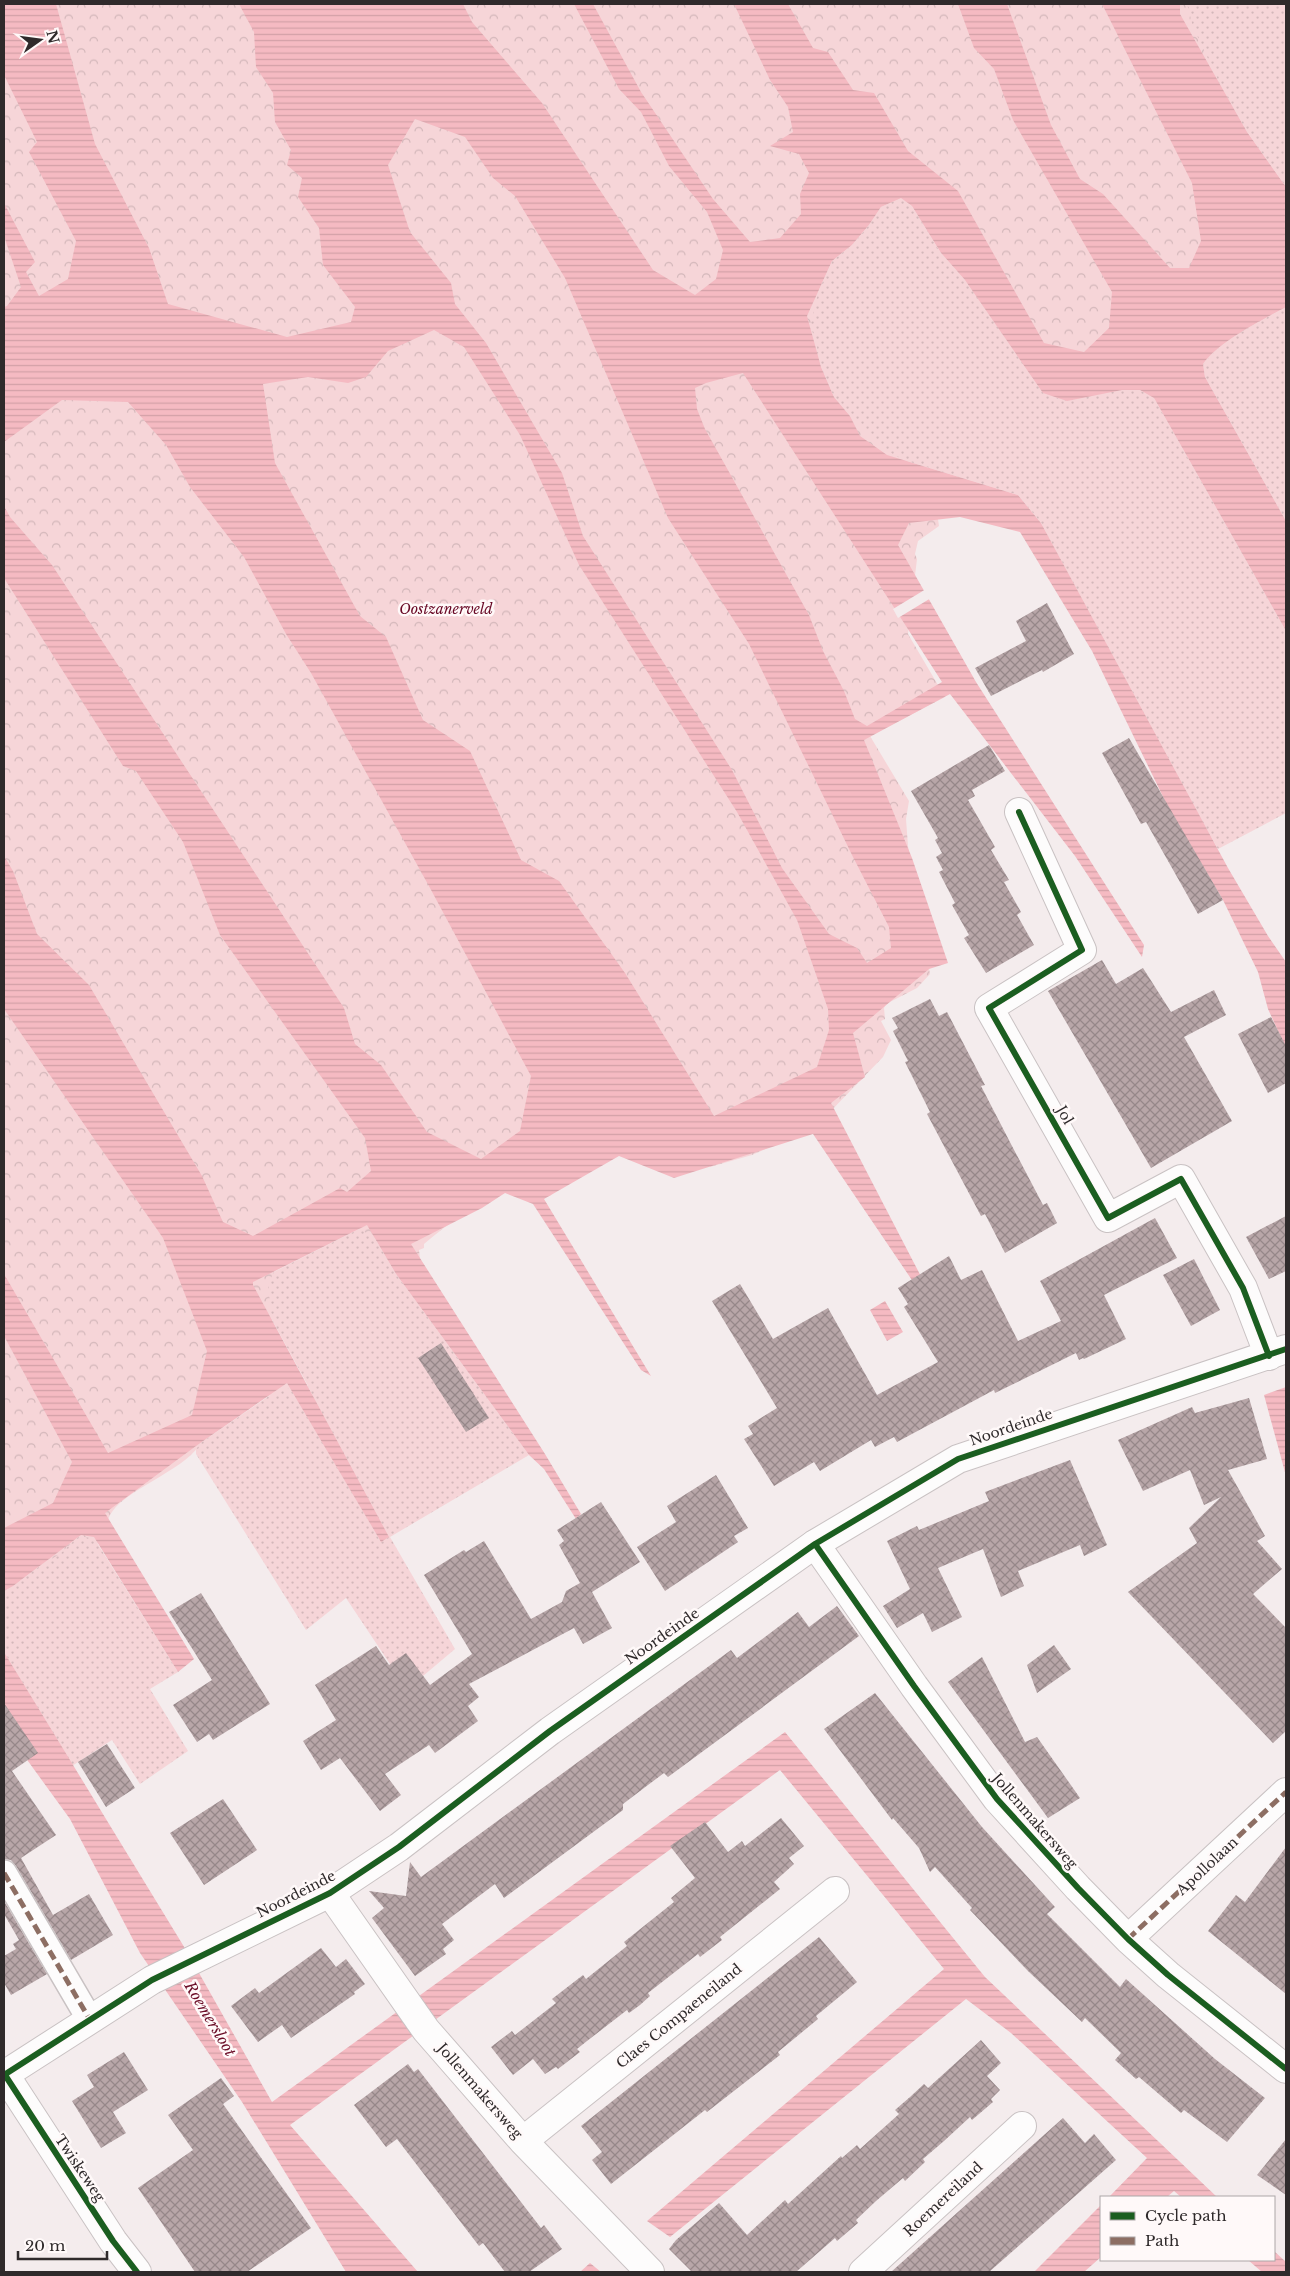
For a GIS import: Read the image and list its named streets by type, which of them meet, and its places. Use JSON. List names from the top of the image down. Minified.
{"streets":{"street":["Jol","Noordeinde","Jollenmakersweg","Apollolaan","Claes Compaeneiland","Twiskeweg","Roemereiland"]},"crossings":[["Jol","Noordeinde"],["Noordeinde","Jollenmakersweg"],["Noordeinde","Twiskeweg"],["Jollenmakersweg","Apollolaan"],["Jollenmakersweg","Claes Compaeneiland"]],"water":["Roemersloot"],"parks":["Oostzanerveld"],"legend":["Cycle path","Path"],"scale_bar":"20 m","north":"right"}
